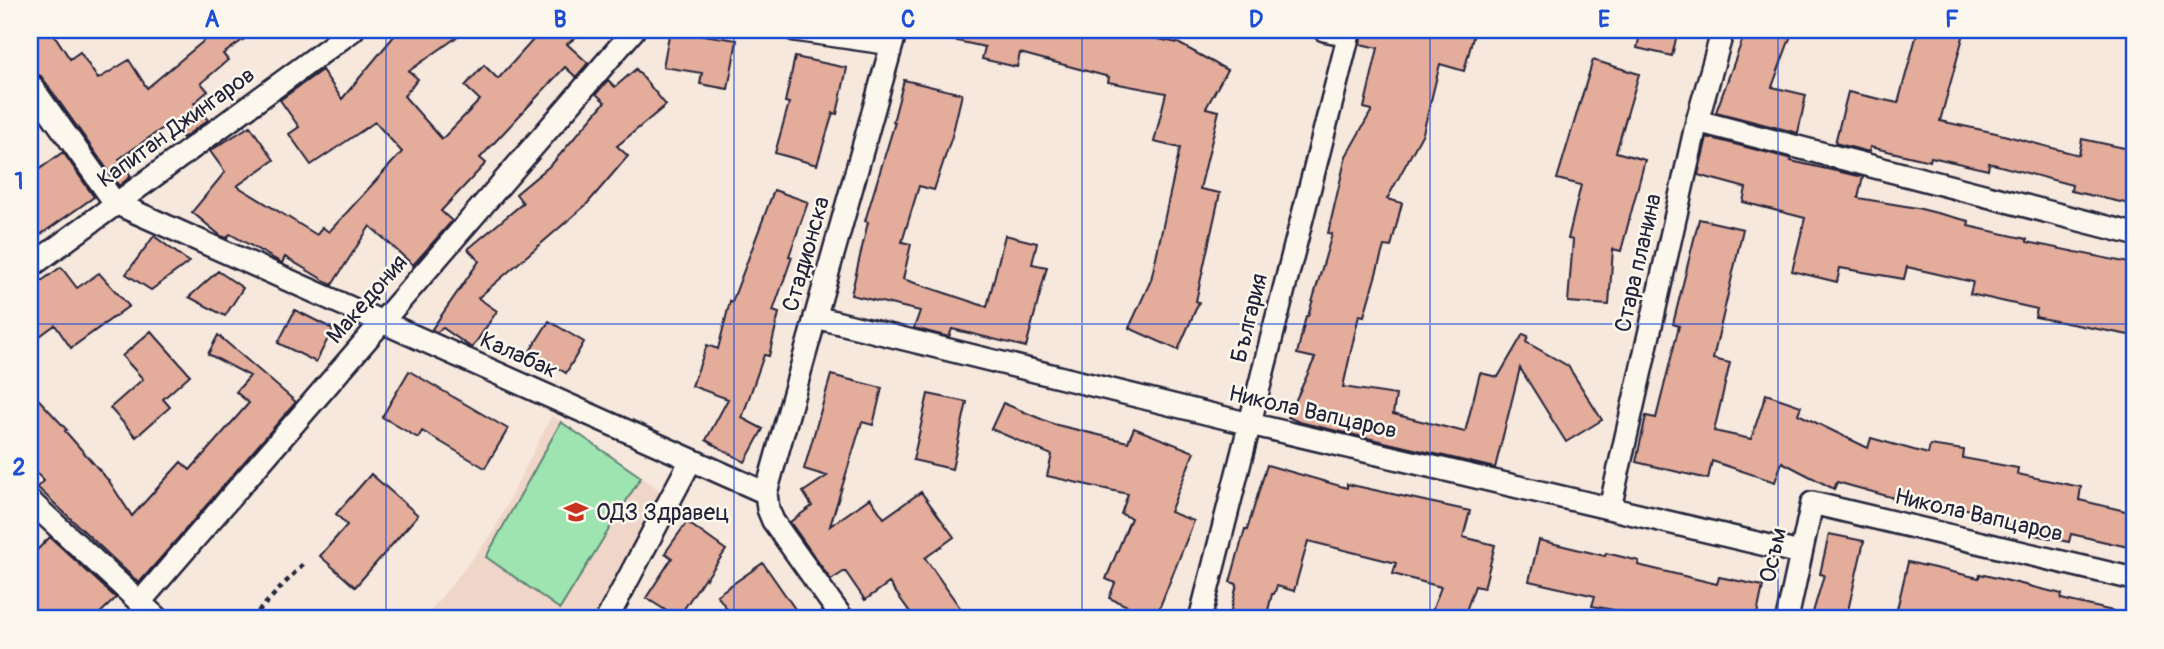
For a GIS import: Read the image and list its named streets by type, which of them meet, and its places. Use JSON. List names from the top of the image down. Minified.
{"streets":{"street":["Капитан Джингаров","Стадионска","Стара планина","Македония","България","Калабак","Никола Вапцаров","Осъм"]},"crossings":[["Капитан Джингаров","Калабак"],["Стадионска","Калабак"],["Стадионска","Никола Вапцаров"],["Стара планина","Никола Вапцаров"],["Македония","Калабак"],["България","Никола Вапцаров"],["Никола Вапцаров","Осъм"]],"places":{"school or university":["ОДЗ Здравец"]},"grid":{"columns":["A","B","C","D","E","F"],"rows":["1","2"]}}
